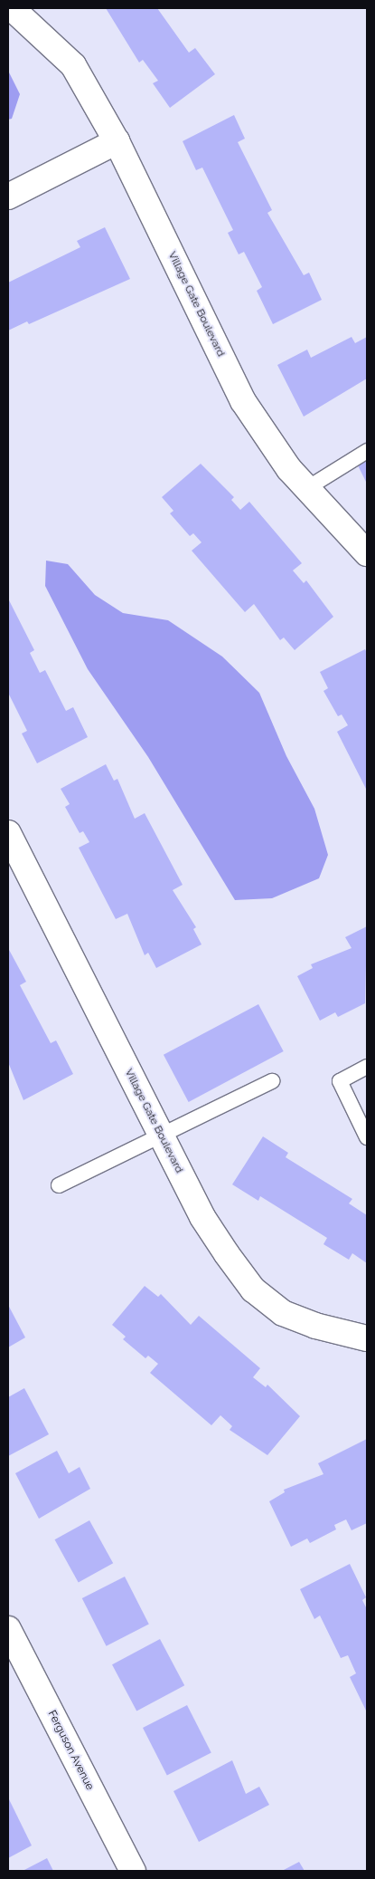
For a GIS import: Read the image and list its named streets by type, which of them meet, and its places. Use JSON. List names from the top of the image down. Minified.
{"streets":{"street":["Village Gate Boulevard","Ferguson Avenue"]}}
